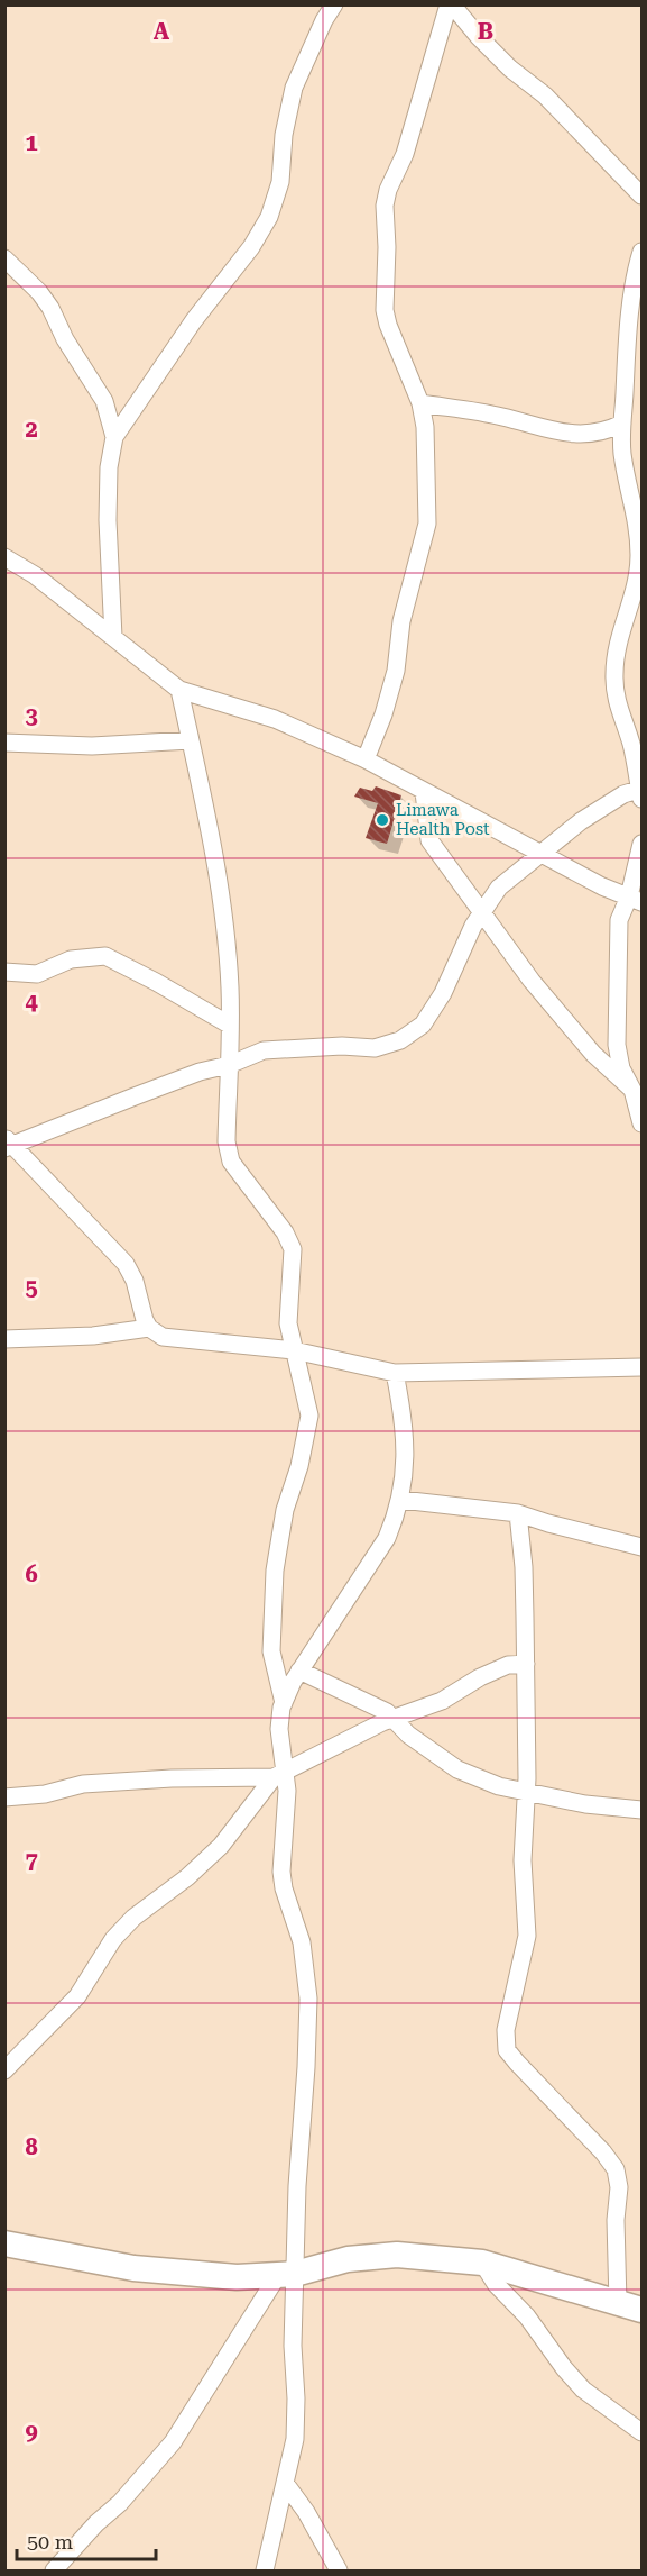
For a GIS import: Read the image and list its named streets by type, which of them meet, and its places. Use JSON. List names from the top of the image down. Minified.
{"places":["Limawa Health Post"],"scale_bar":"50 m","grid":{"columns":["A","B"],"rows":["1","2","3","4","5","6","7","8","9"]}}
